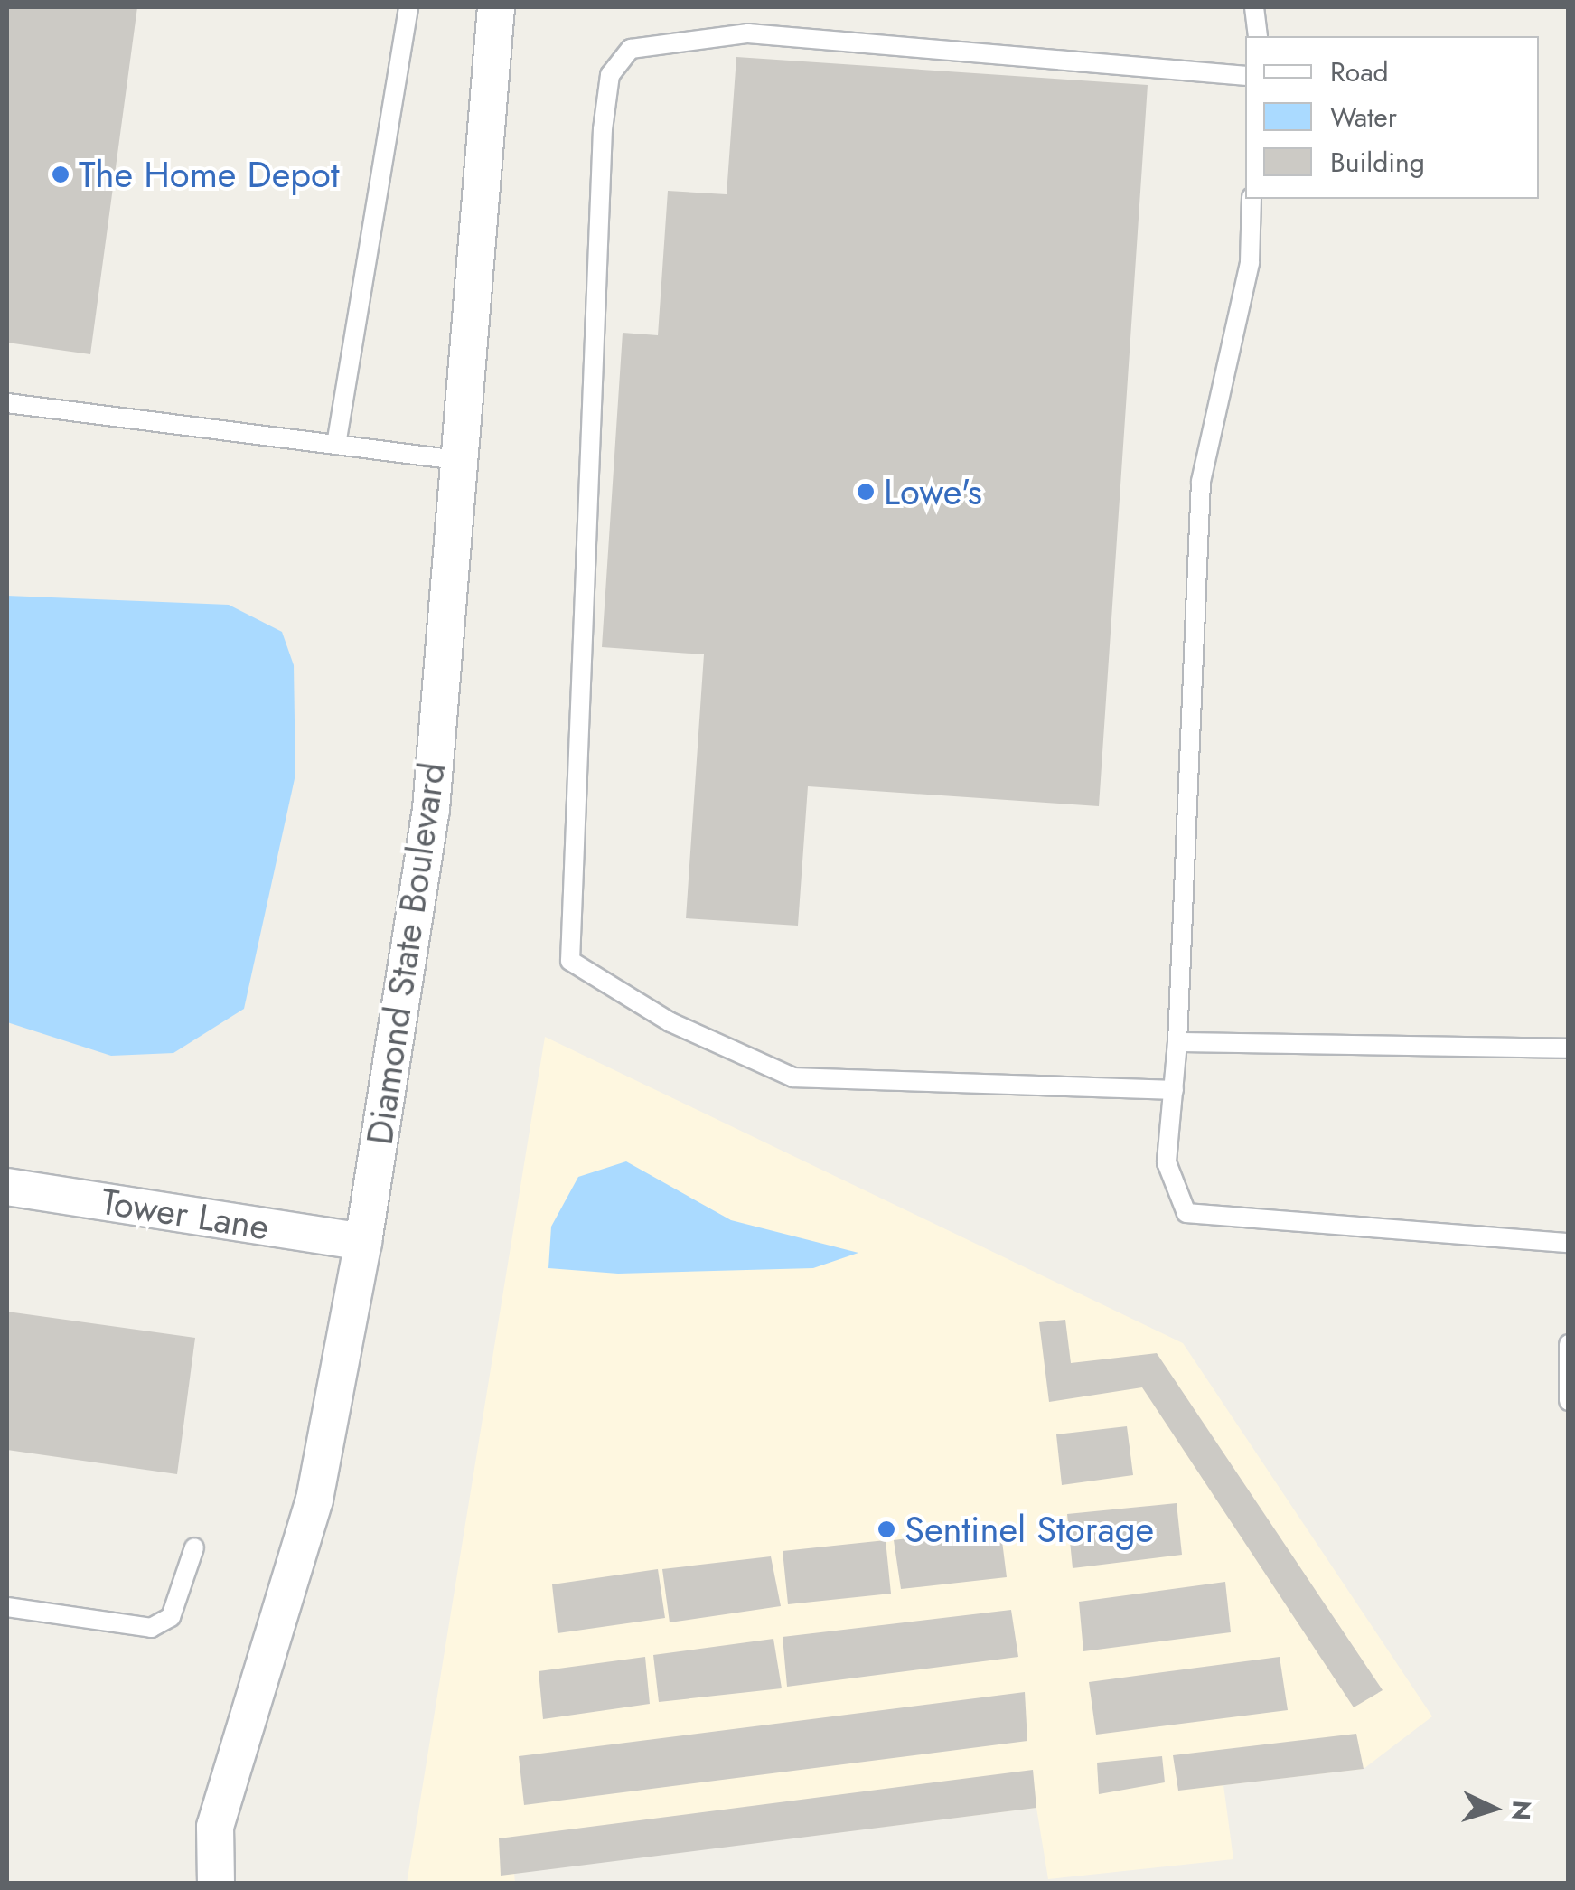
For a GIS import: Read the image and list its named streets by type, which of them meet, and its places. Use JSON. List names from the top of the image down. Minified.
{"streets":{"street":["Diamond State Boulevard","Tower Lane"]},"crossings":[["Diamond State Boulevard","Tower Lane"]],"places":["The Home Depot","Lowe's","Sentinel Storage"],"legend":["Road","Water","Building"],"north":"right"}
